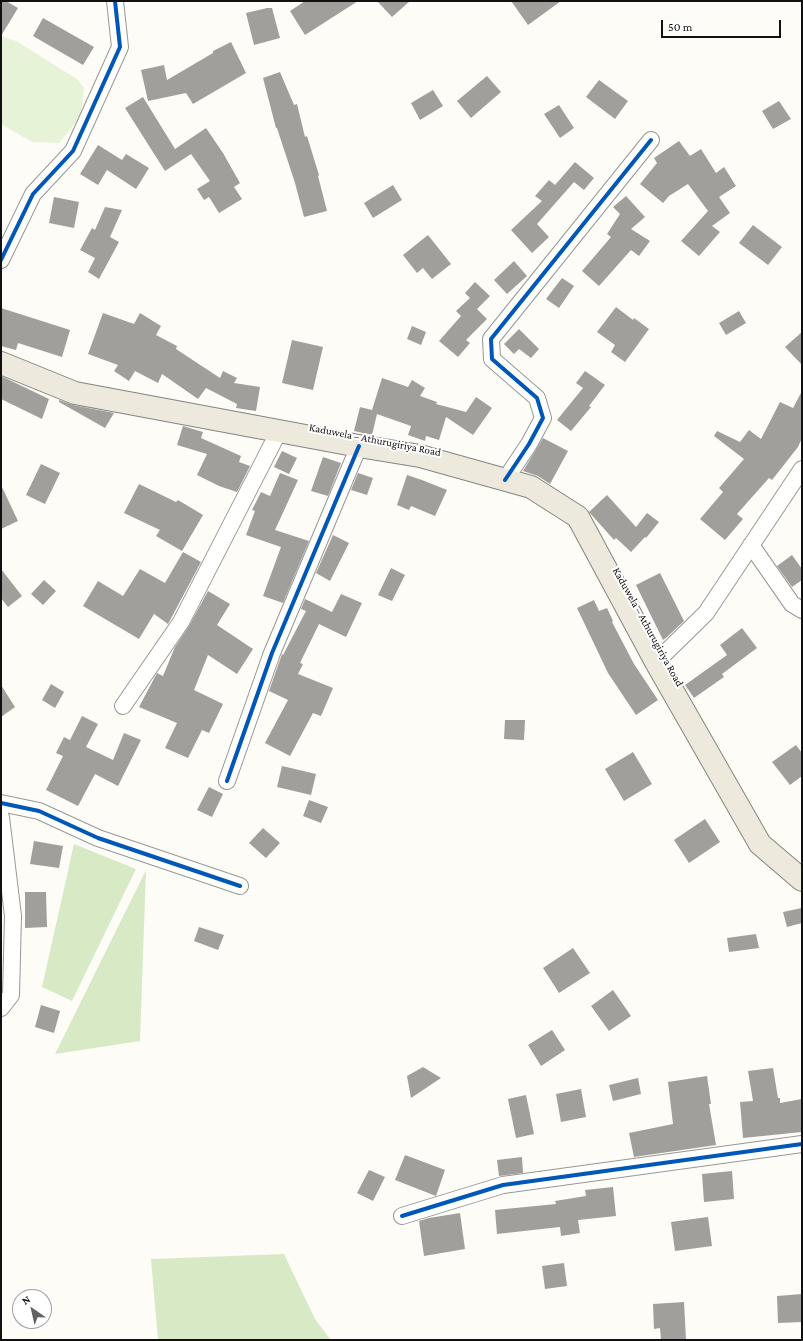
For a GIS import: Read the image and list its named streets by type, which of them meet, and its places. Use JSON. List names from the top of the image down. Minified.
{"streets":{"main road":["Kaduwela – Athurugiriya Road"]},"scale_bar":"50 m","north":"top left"}
